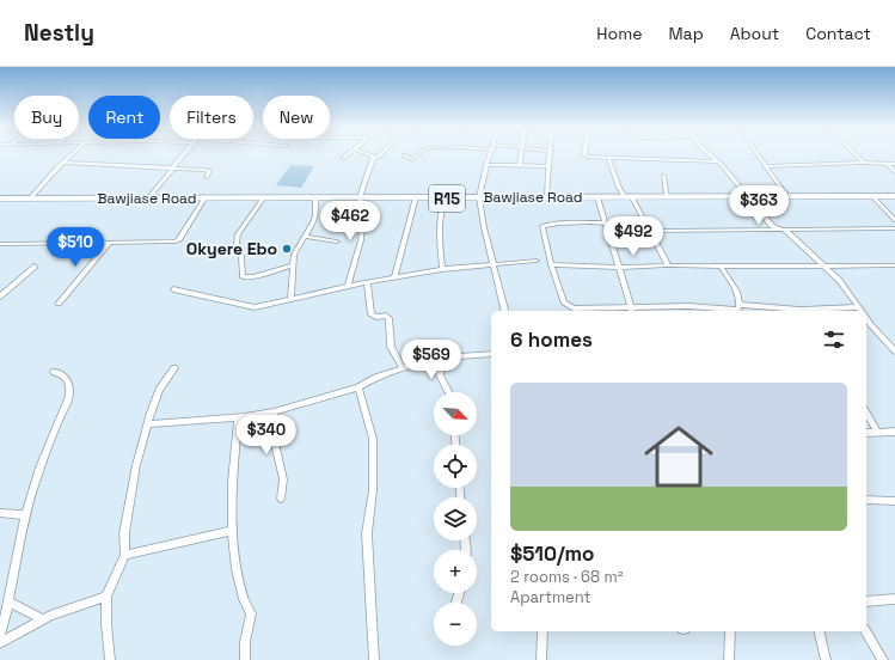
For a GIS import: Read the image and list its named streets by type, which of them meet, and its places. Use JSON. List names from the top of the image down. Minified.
{"streets":{"main road":["Bawjiase Road","R15"]},"places":["Okyere Ebo"],"north":"bottom right","page":{"header":"Nestly","nav":["Home","Map","About","Contact"],"chip":["Buy","Rent","Filters","New"],"price":["$363","$462","$492","$510","$569","$340"],"heading":"6 homes","list":[{"name":"$510/mo","note":"2 rooms · 68 m² · Apartment"}],"map_buttons":["+","−"]}}
